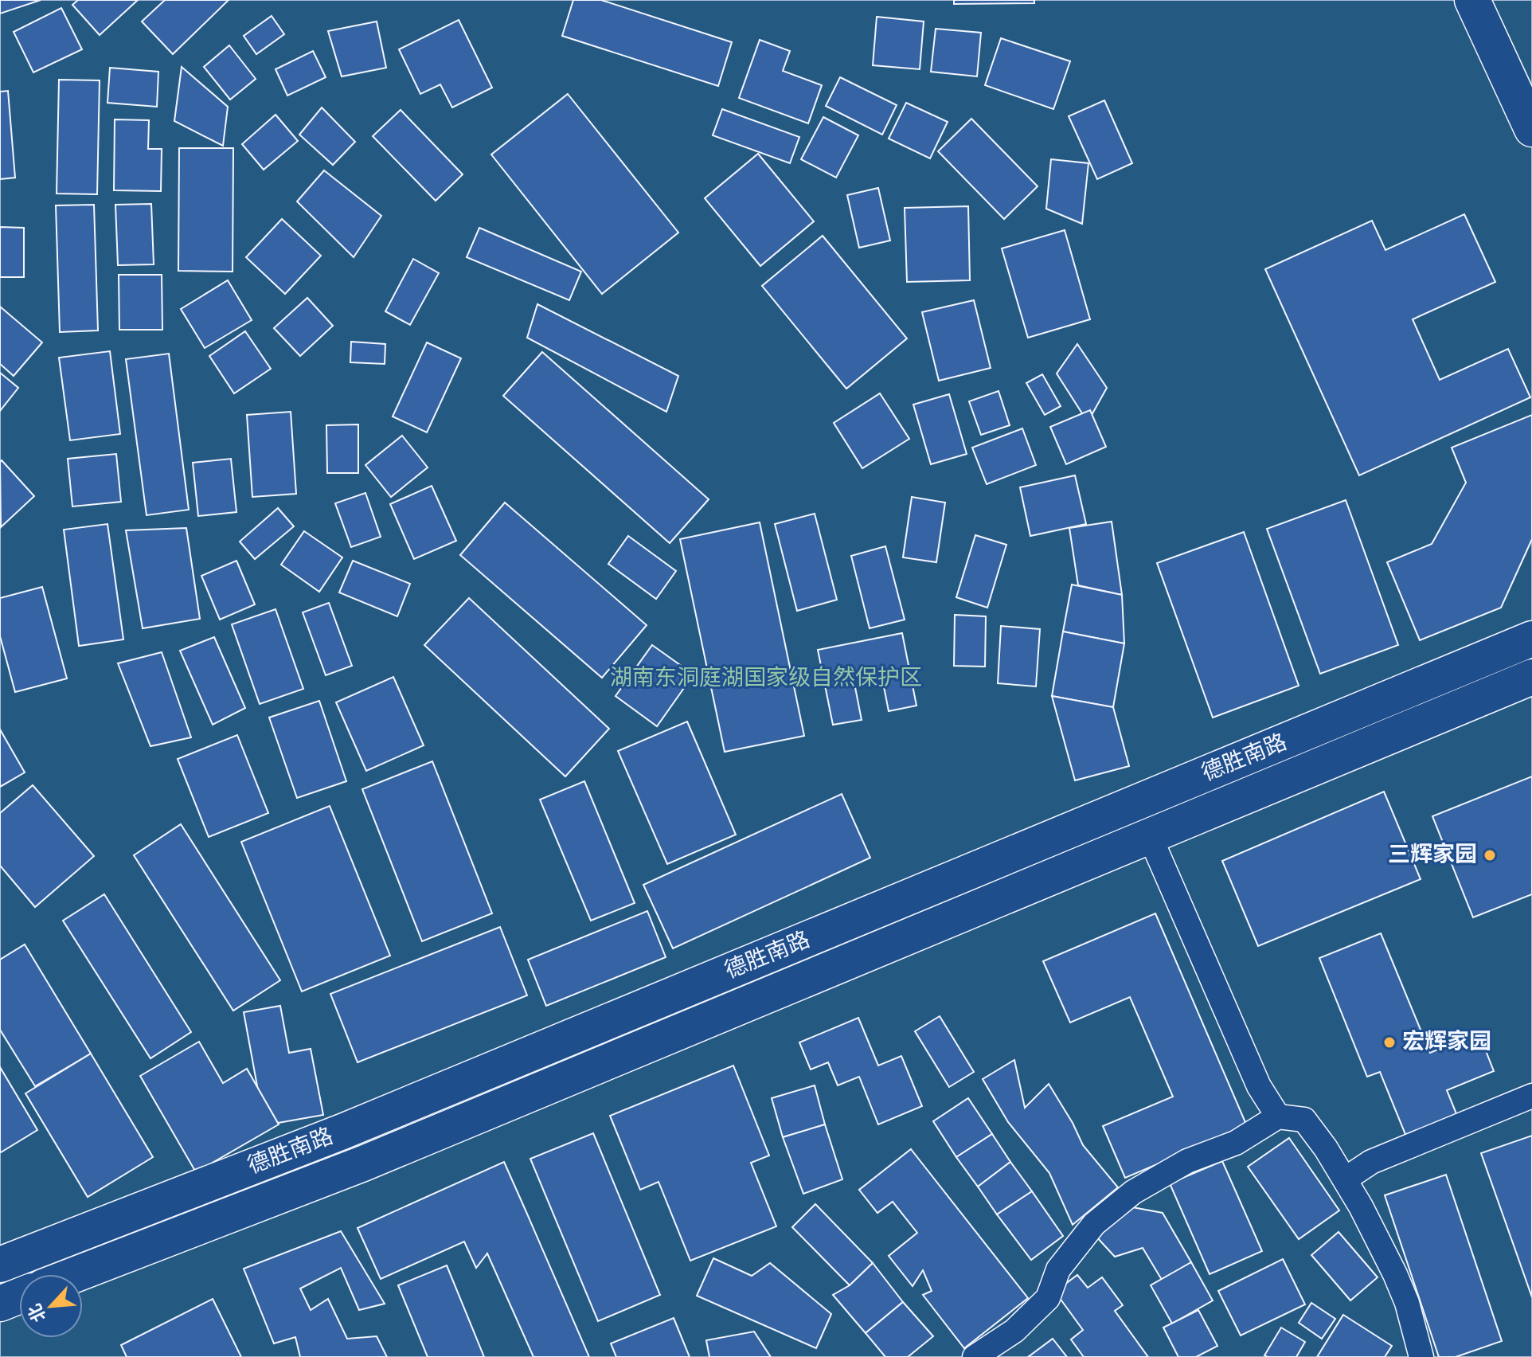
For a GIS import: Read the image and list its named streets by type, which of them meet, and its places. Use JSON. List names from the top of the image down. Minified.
{"streets":{"main road":["德胜南路"]},"parks":["湖南东洞庭湖国家级自然保护区"],"places":["三辉家园","宏辉家园"],"north":"bottom left"}
